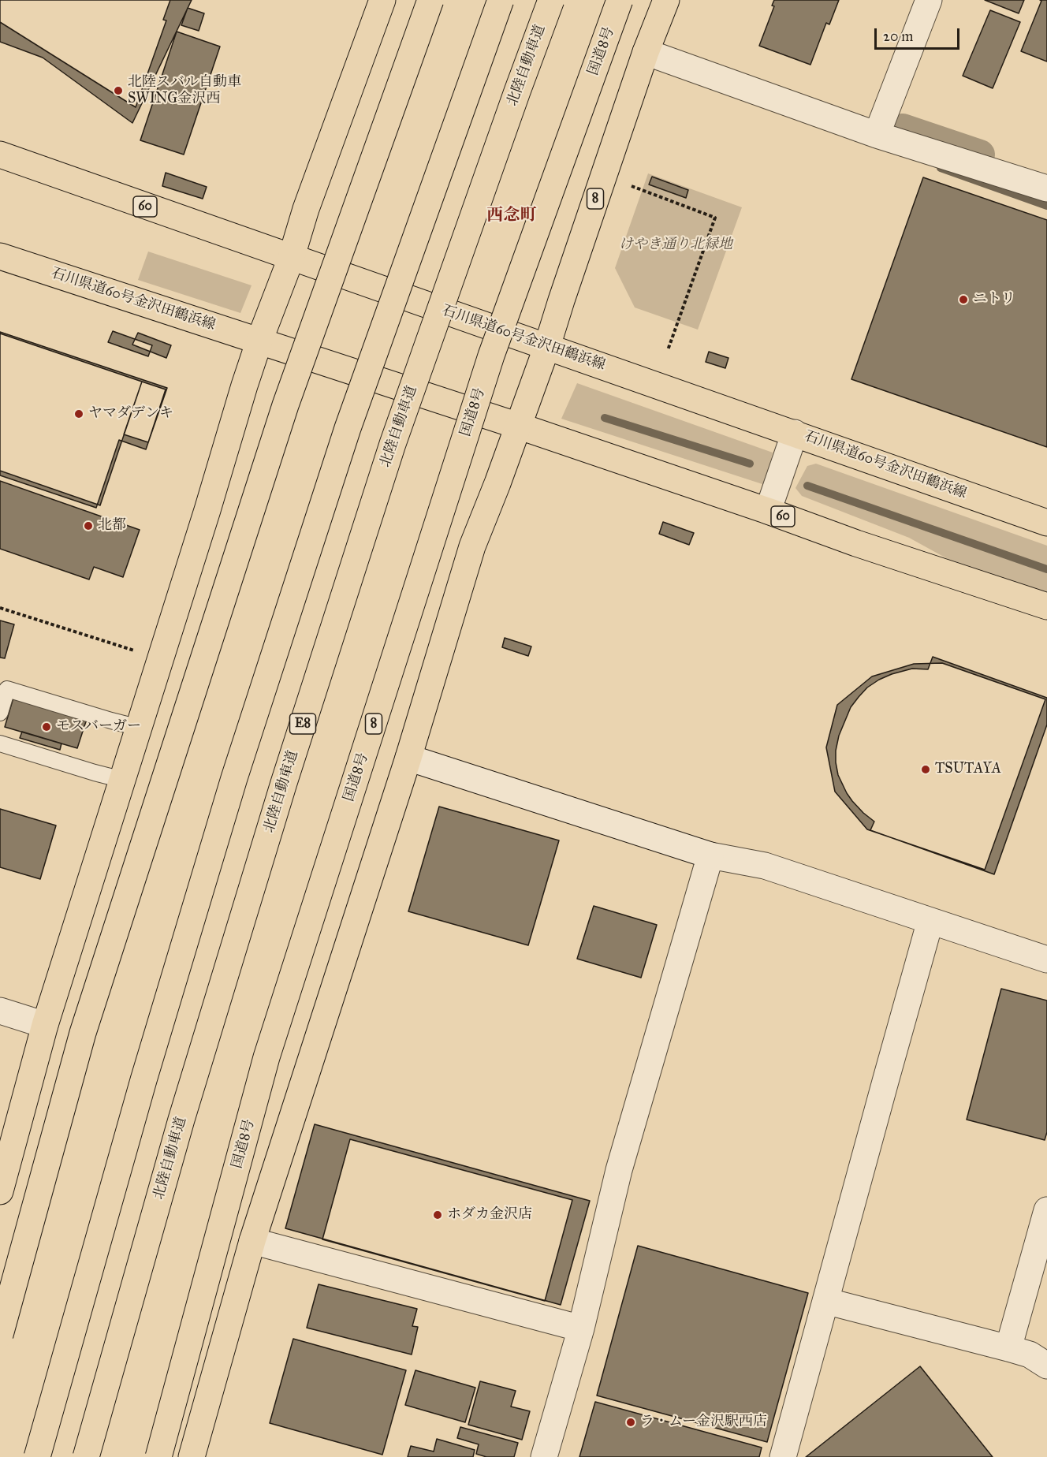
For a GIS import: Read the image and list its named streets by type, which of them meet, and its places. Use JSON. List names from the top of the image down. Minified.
{"streets":{"main road":["国道8号","北陸自動車道","8","60","石川県道60号金沢田鶴浜線","E8"]},"crossings":[["8","石川県道60号金沢田鶴浜線"]],"districts":["西念町"],"parks":["けやき通り北緑地"],"places":["北陸スバル自動車 SWING金沢西","ニトリ","ヤマダデンキ","北都","モスバーガー","TSUTAYA","ホダカ金沢店","ラ・ムー金沢駅西店"],"scale_bar":"20 m"}
